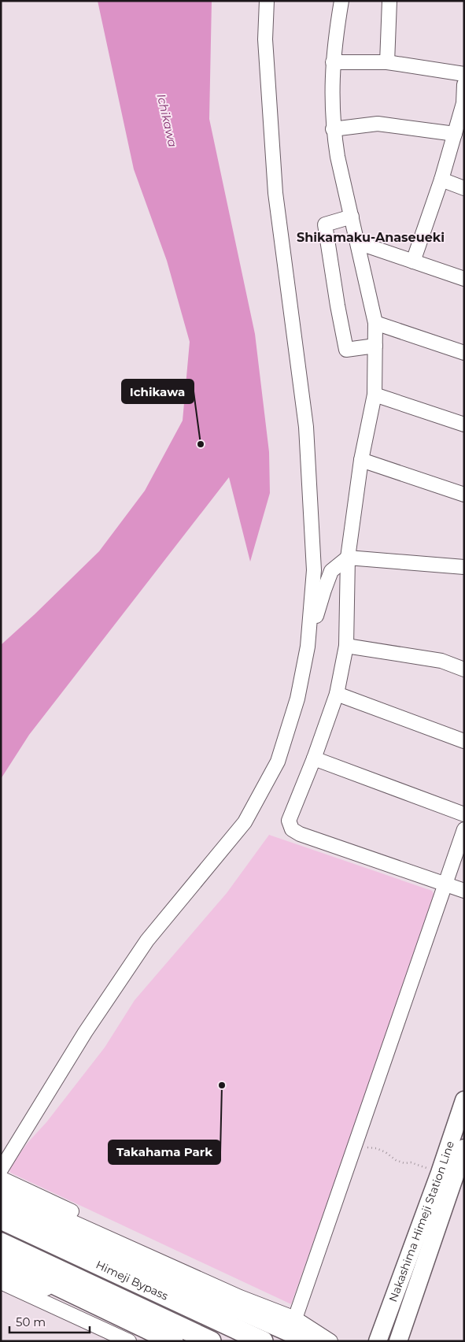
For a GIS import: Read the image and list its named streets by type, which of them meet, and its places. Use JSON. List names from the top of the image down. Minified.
{"streets":{"highway":["Himeji Bypass"],"main road":["Nakashima Himeji Station Line"]},"districts":["Shikamaku-Anaseueki"],"water":["Ichikawa"],"places":["Ichikawa","Takahama Park"],"scale_bar":"50 m"}
